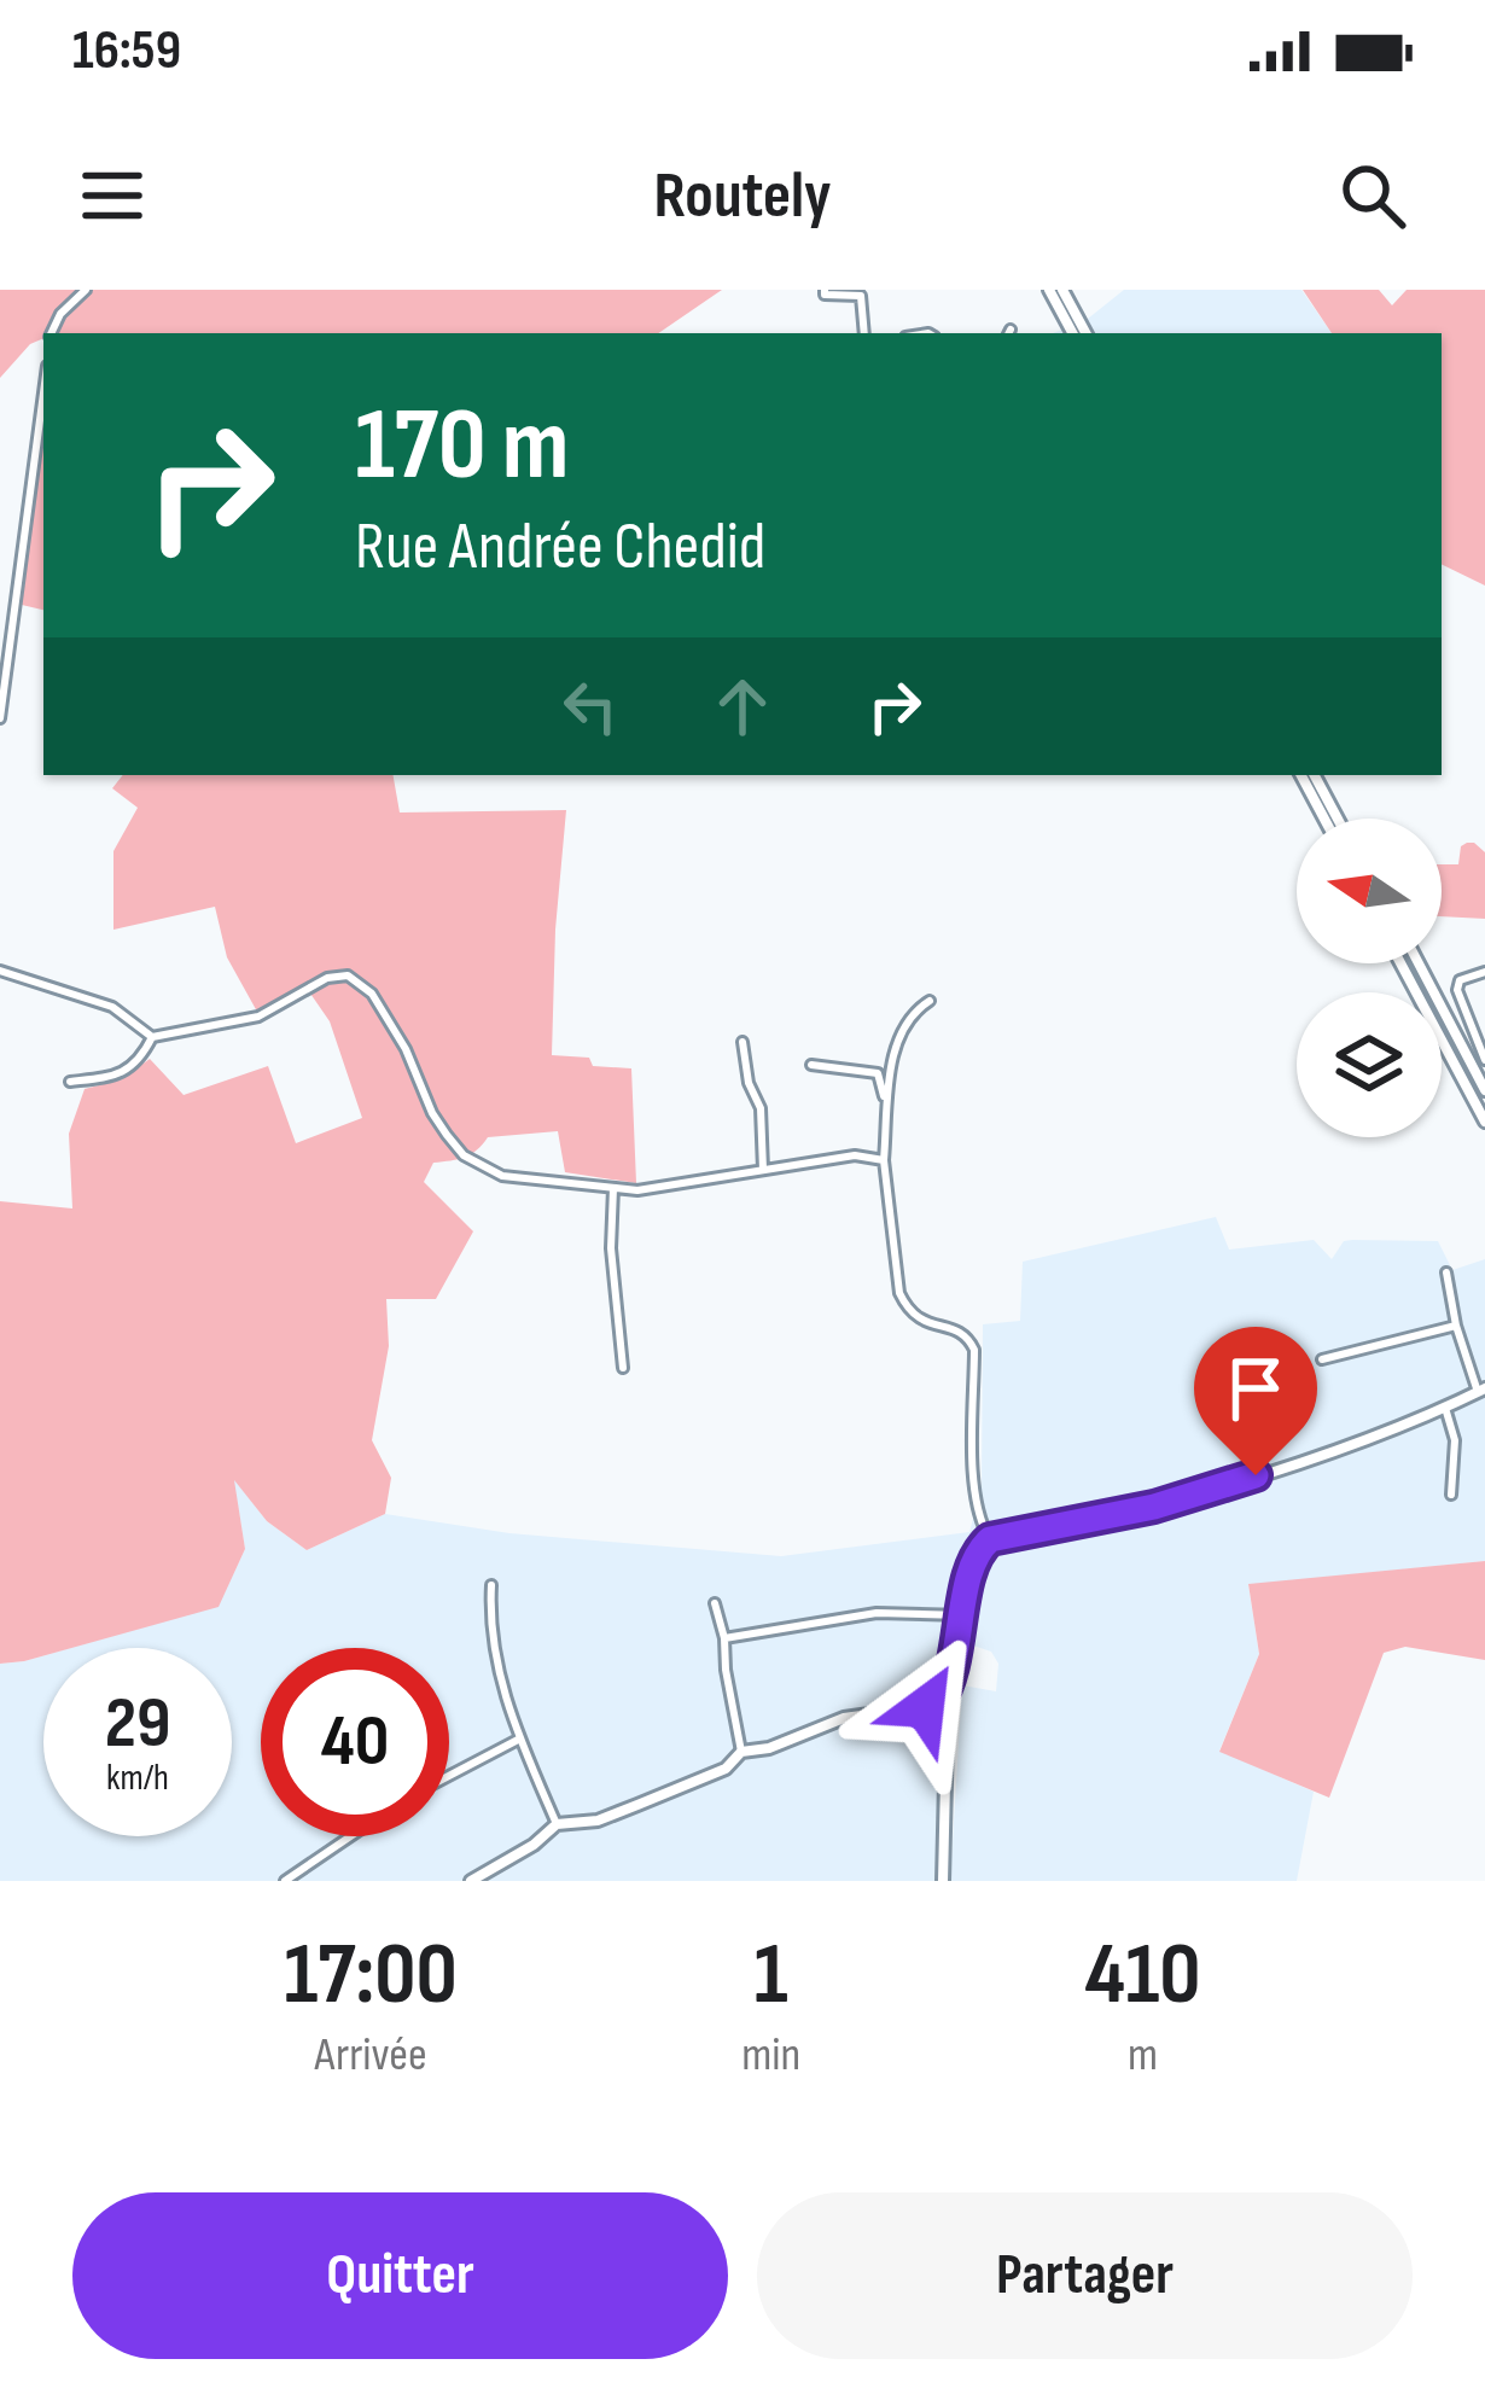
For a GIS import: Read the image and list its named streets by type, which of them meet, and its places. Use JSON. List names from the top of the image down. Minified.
{"north":"left","page":{"status":"16:59","header":"Routely","turn":["170 m","Rue Andrée Chedid"],"speed":"29 km/h","limit":"40","eta":["17:00","Arrivée","1","min","410","m"],"buttons":["Quitter","Partager"]}}
